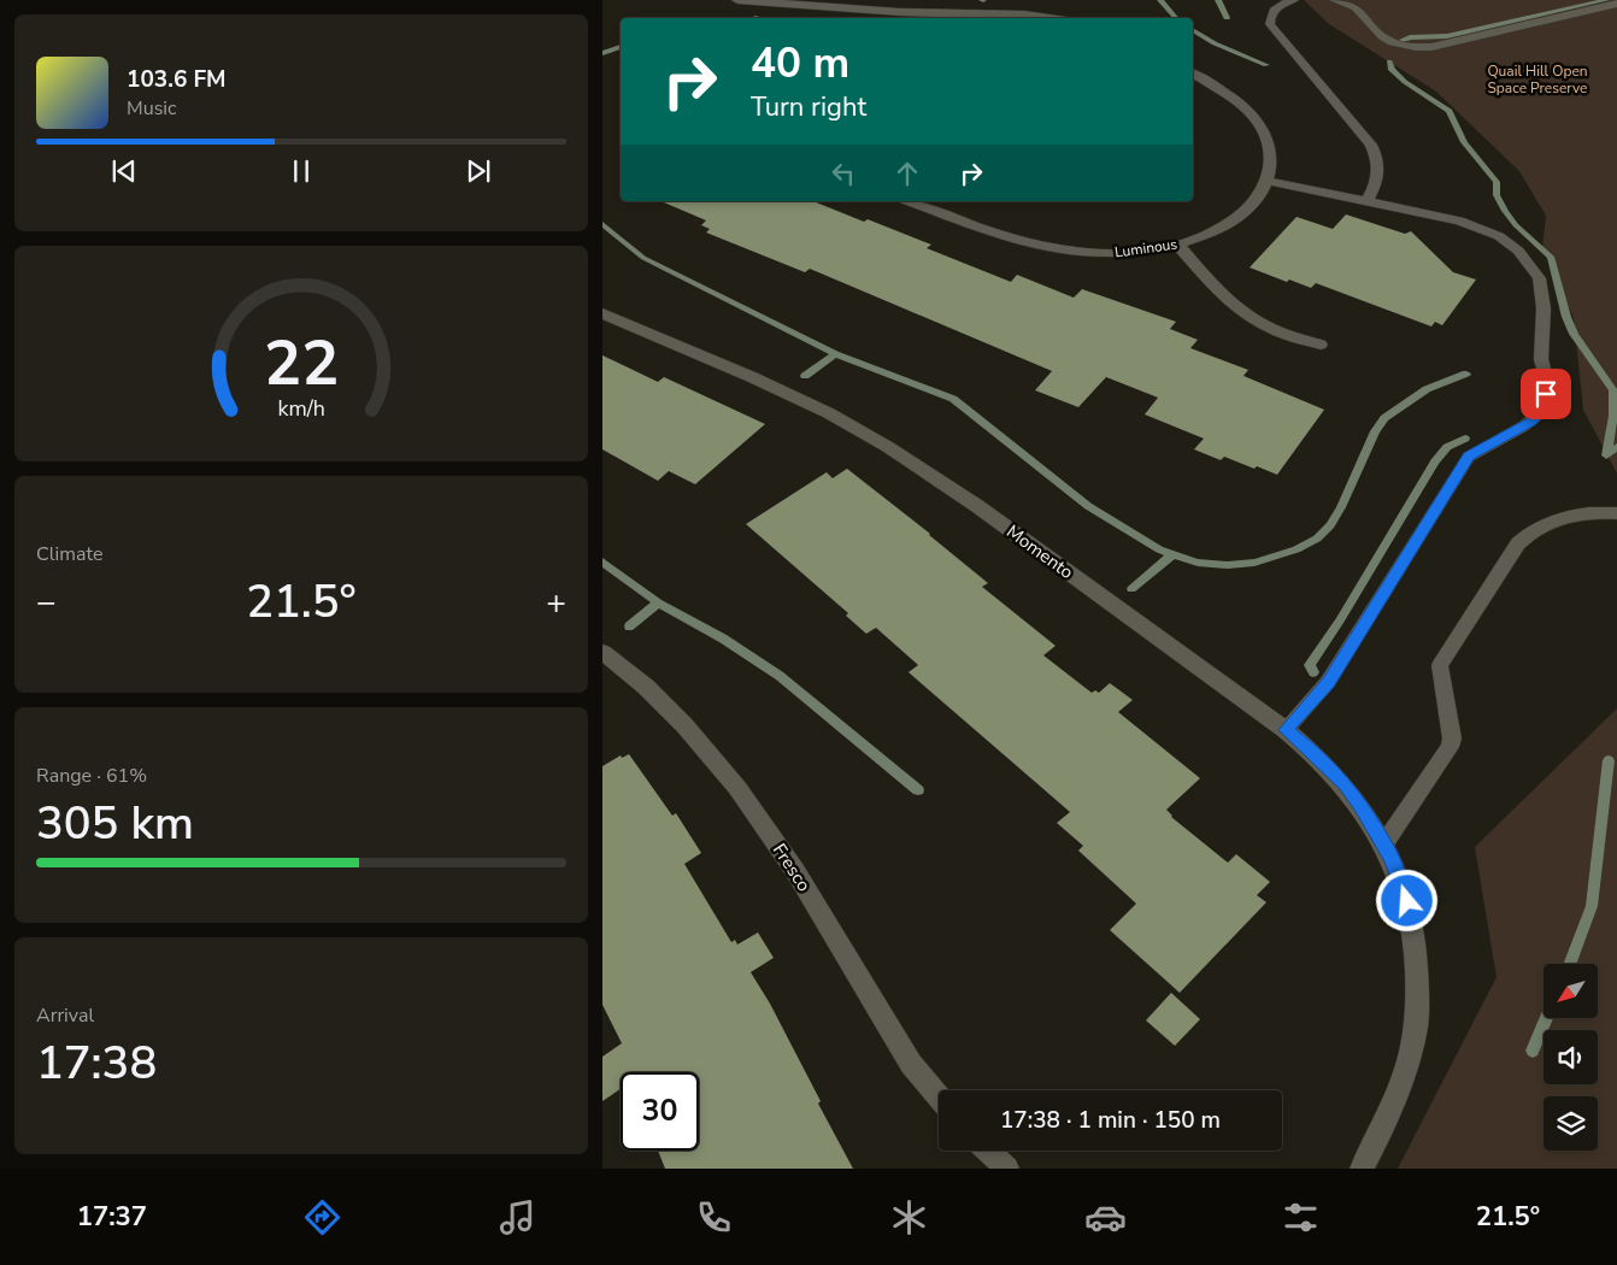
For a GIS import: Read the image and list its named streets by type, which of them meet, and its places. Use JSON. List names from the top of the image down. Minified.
{"streets":{"street":["Luminous","Momento","Fresco"]},"parks":["Quail Hill Open Space Preserve"],"north":"bottom left","page":{"turn":["40 m","Turn right"],"song":["103.6 FM","Music"],"tile":["Climate",["Range · 61%","305 km"],["Arrival","17:38"]],"heat":["−","21.5°","+"],"limit":"30","trip":"17:38 · 1 min · 150 m","tabs":["17:37","21.5°"],"gauge":["22","km/h"]}}
